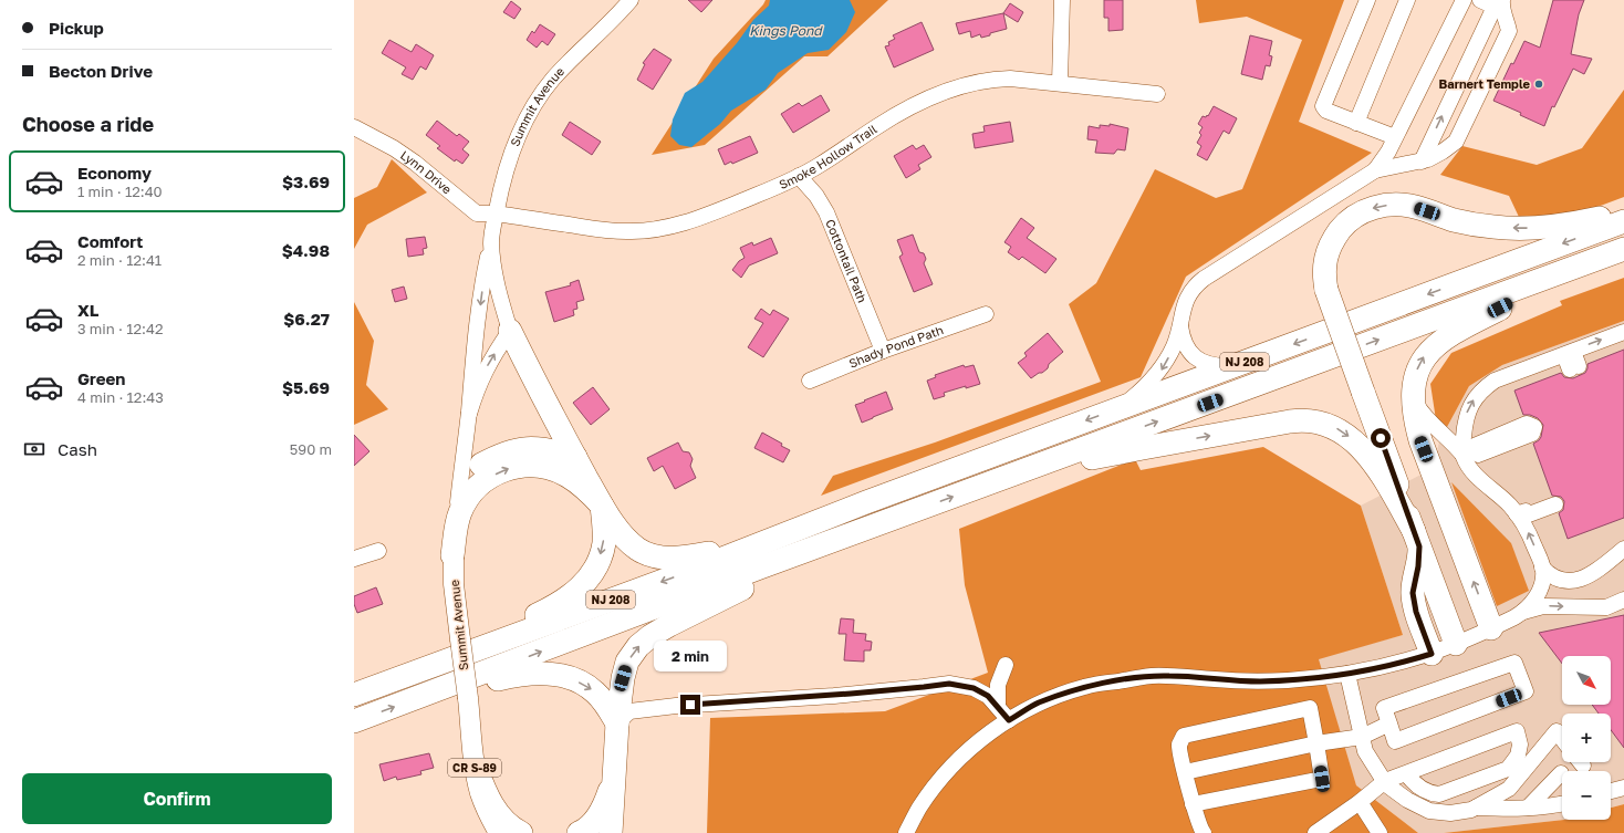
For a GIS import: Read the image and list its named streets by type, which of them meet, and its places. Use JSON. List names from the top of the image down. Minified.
{"streets":{"highway":["NJ 208"],"main road":["Summit Avenue","CR S-89"],"street":["Smoke Hollow Trail","Lynn Drive","Cottontail Path","Shady Pond Path"]},"crossings":[["Summit Avenue","Smoke Hollow Trail"],["Summit Avenue","Lynn Drive"],["Smoke Hollow Trail","Lynn Drive"],["Smoke Hollow Trail","Cottontail Path"],["Cottontail Path","Shady Pond Path"]],"water":["Kings Pond"],"places":["Barnert Temple"],"north":"bottom right","page":{"banner":["Pickup","Becton Drive"],"heading":"Choose a ride","list":[{"name":"Economy","note":"1 min · 12:40","value":"$3.69"},{"name":"Comfort","note":"2 min · 12:41","value":"$4.98"},{"name":"XL","note":"3 min · 12:42","value":"$6.27"},{"name":"Green","note":"4 min · 12:43","value":"$5.69"}],"pay":["Cash","590 m"],"bubble":"2 min","map_buttons":["+","−"],"buttons":"Confirm"}}
